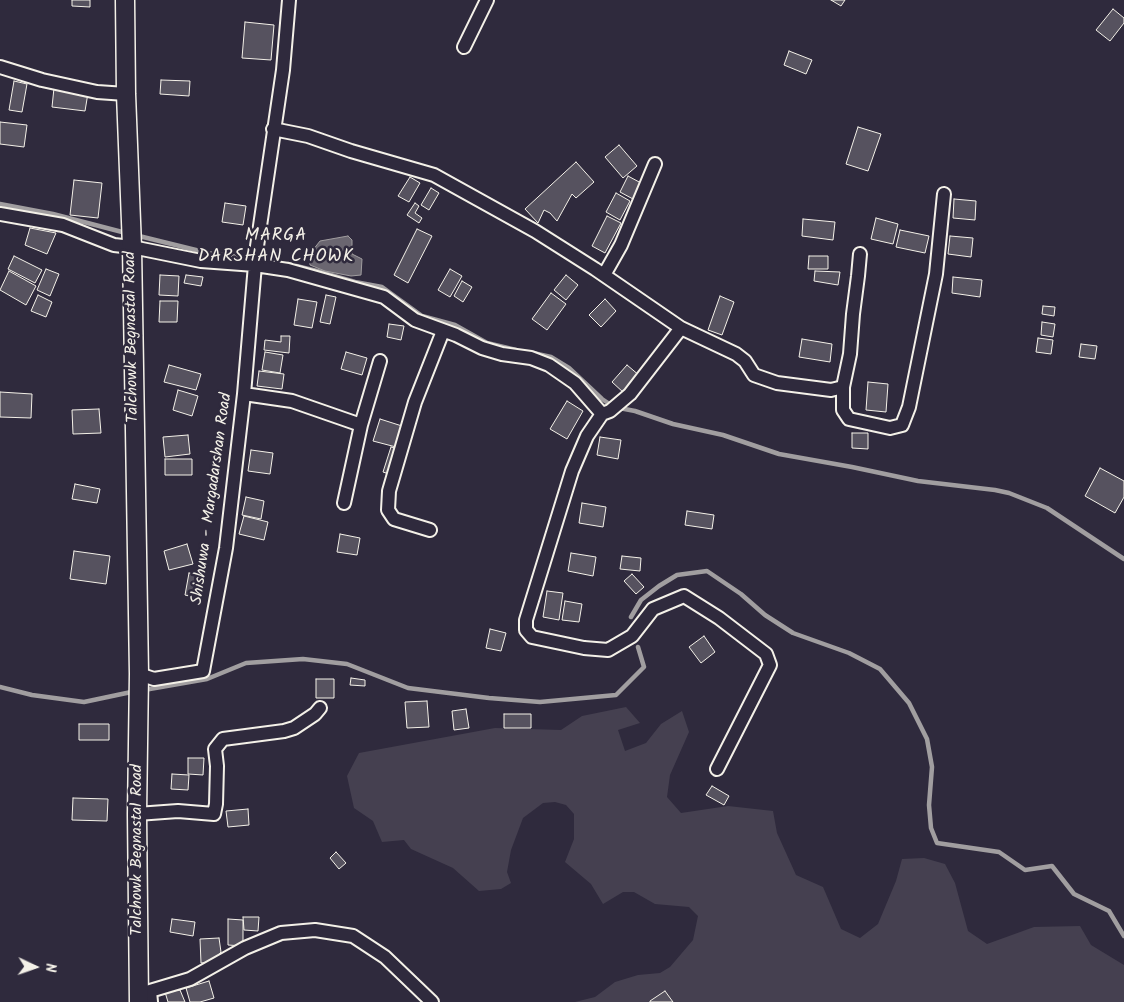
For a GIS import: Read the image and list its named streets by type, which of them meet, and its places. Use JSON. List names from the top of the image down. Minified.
{"streets":{"main road":["Talchowk Begnastal Road"],"street":["Shishuwa - Margadarshan Road"]},"crossings":[["Talchowk Begnastal Road","Shishuwa - Margadarshan Road"]],"districts":["MARGA DARSHAN CHOWK"],"north":"right"}
